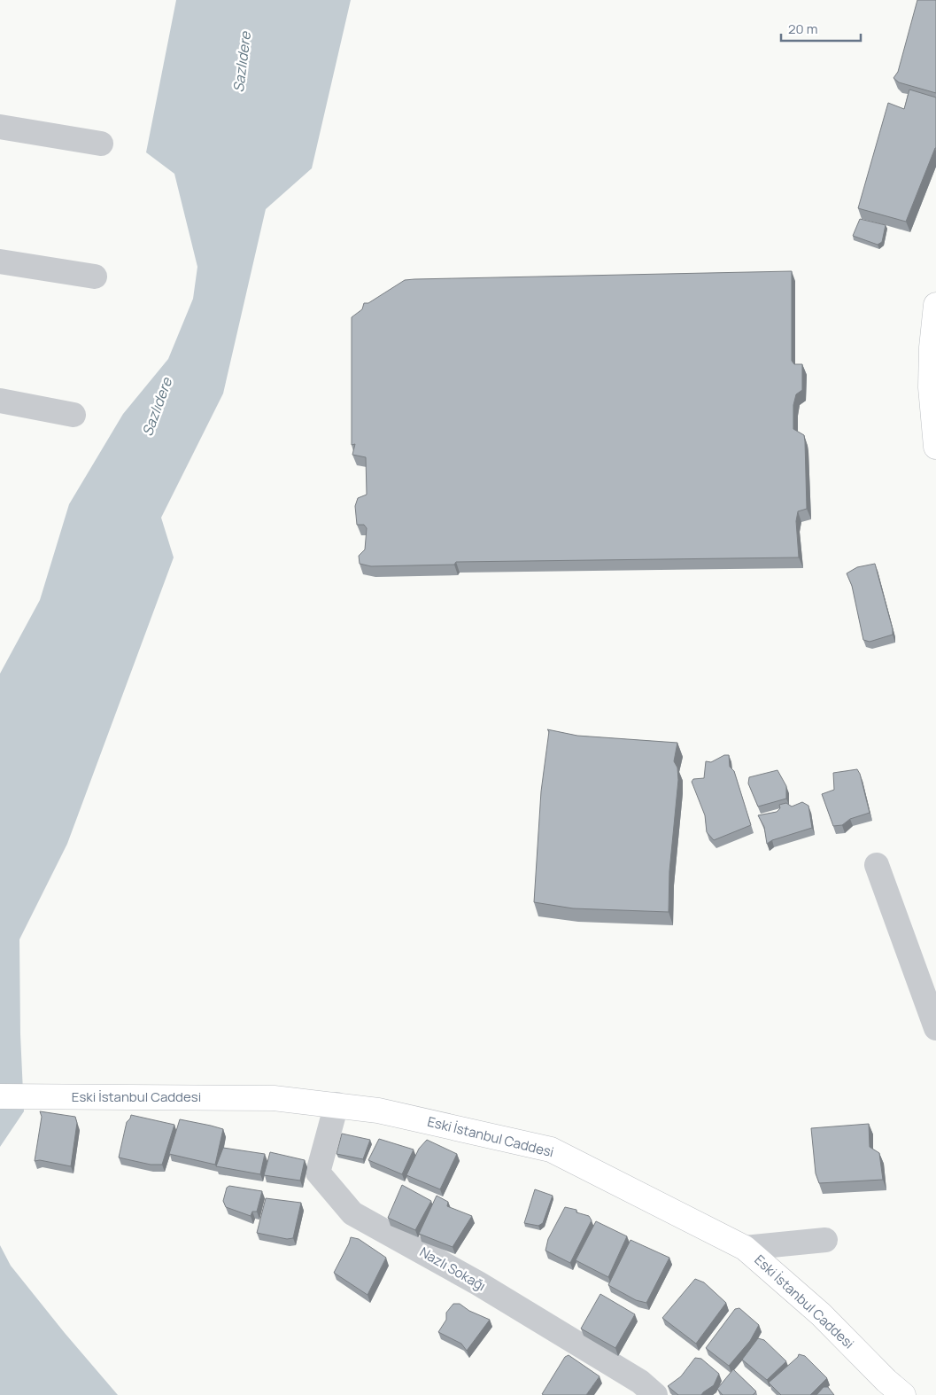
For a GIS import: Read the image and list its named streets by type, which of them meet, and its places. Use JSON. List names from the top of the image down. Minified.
{"streets":{"main road":["Eski İstanbul Caddesi"],"street":["Nazlı Sokağı"]},"crossings":[["Eski İstanbul Caddesi","Nazlı Sokağı"]],"water":["Sazlıdere"],"scale_bar":"20 m"}
